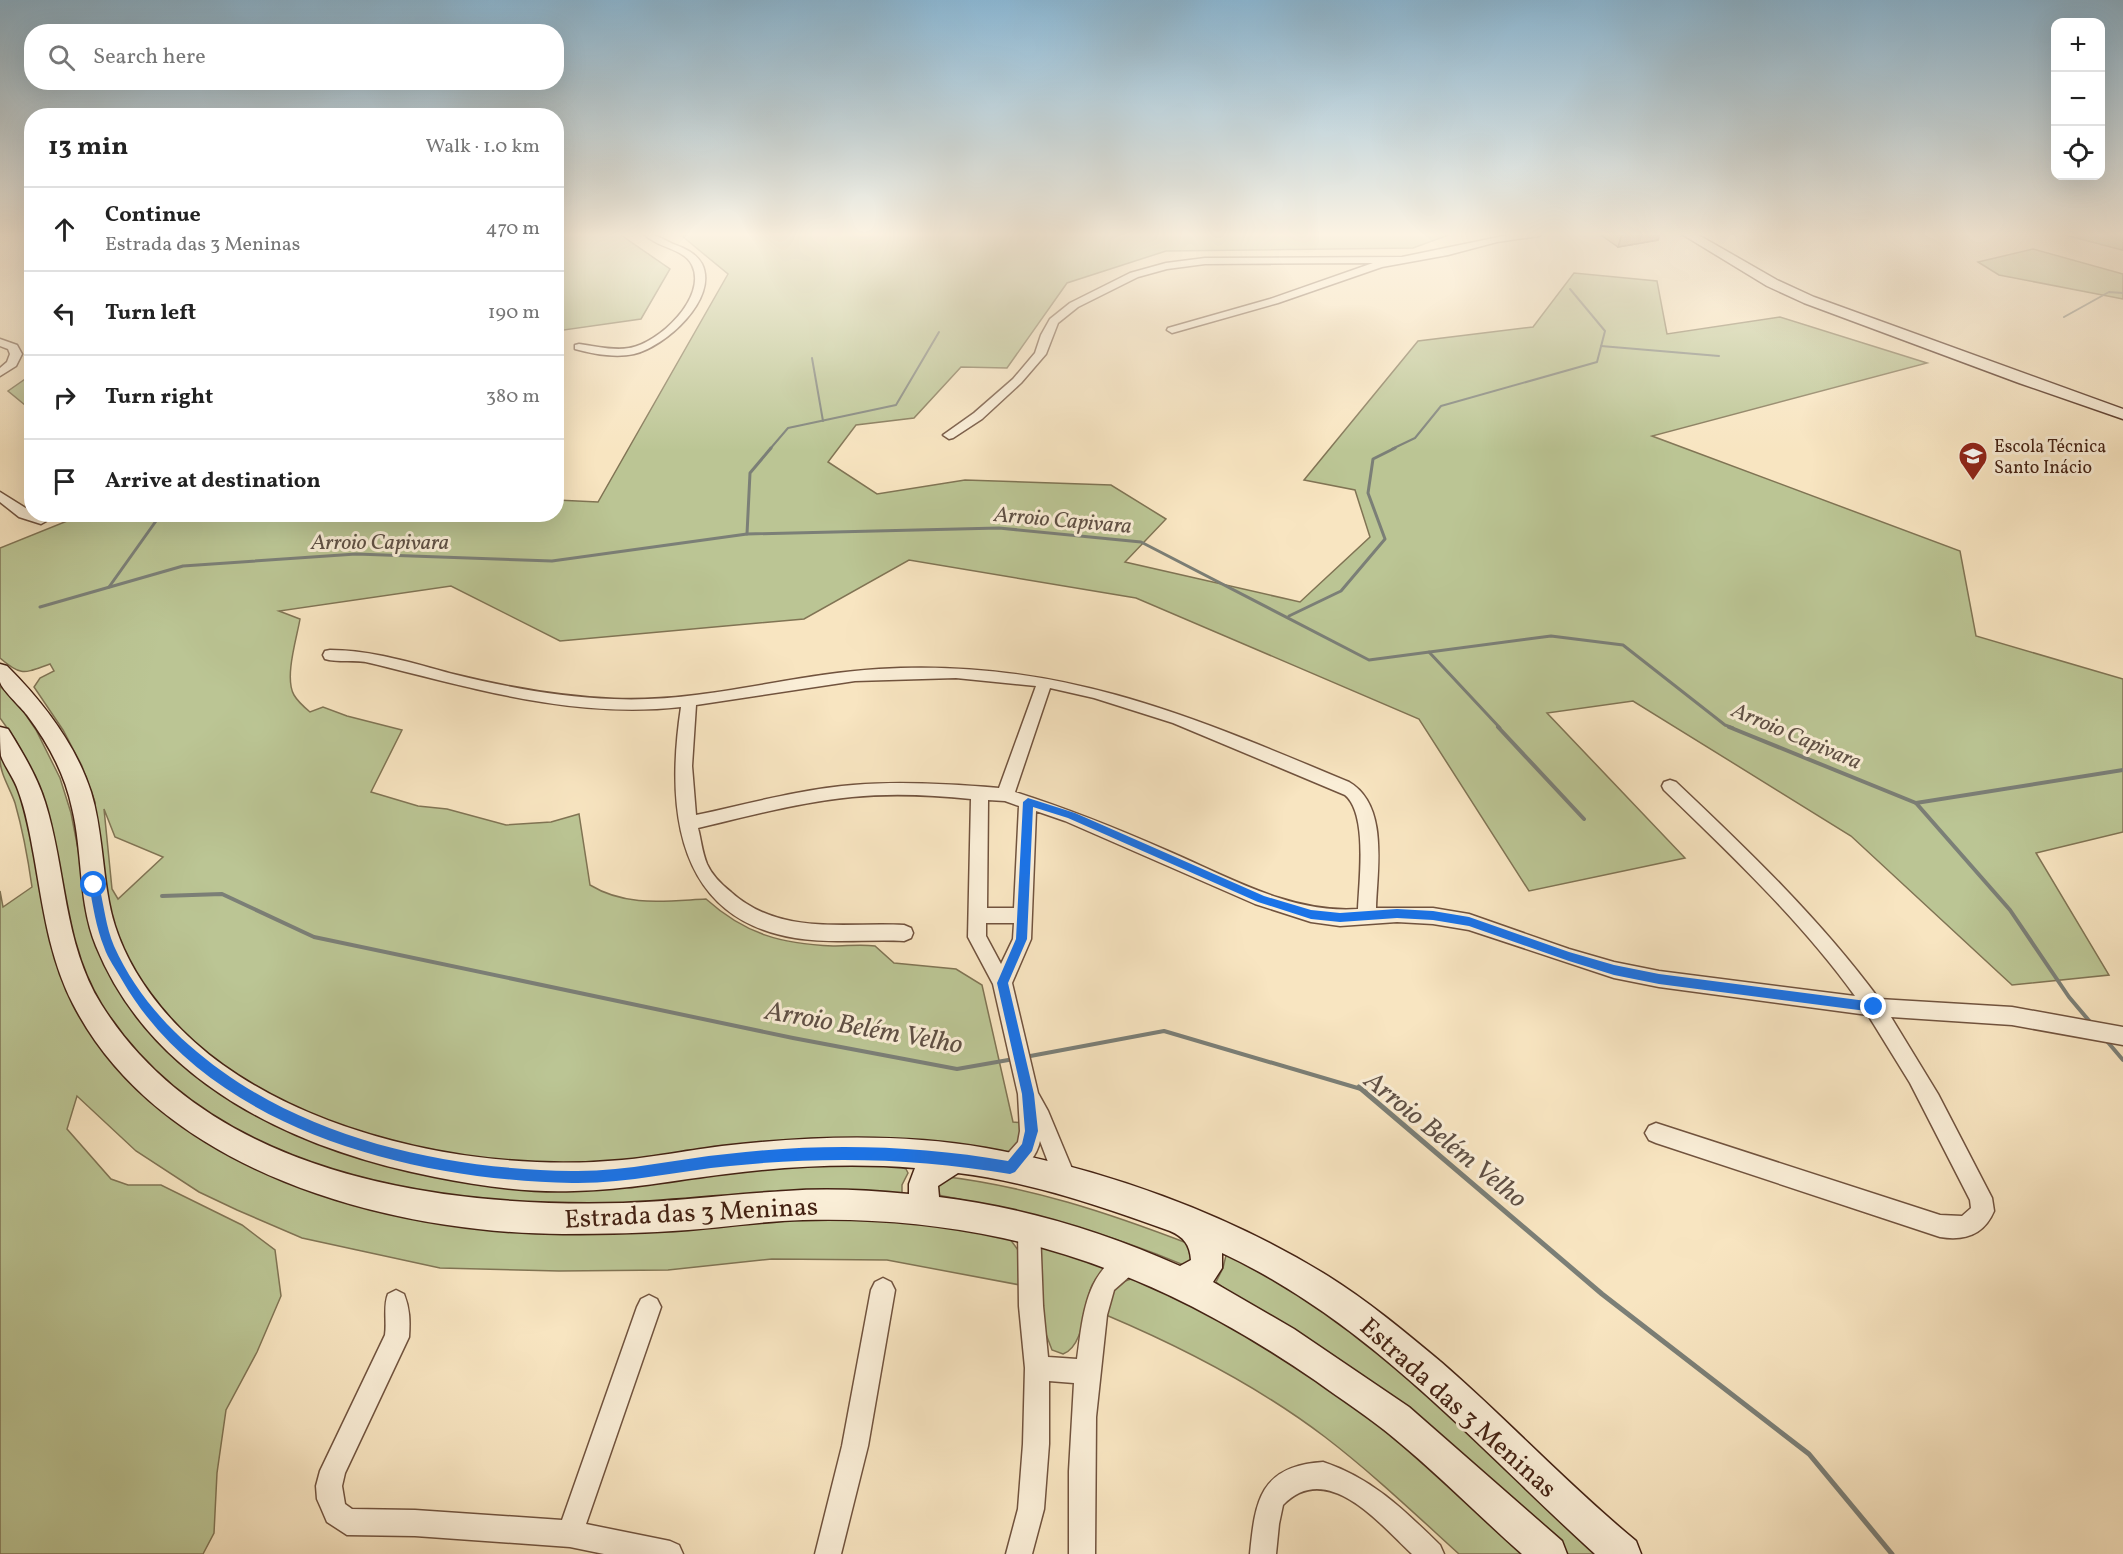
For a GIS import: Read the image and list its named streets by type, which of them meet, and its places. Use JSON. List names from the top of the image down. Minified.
{"streets":{"main road":["Estrada das 3 Meninas"]},"water":["Arroio Capivara","Arroio Belém Velho"],"places":{"school or university":["Escola Técnica Santo Inácio"]},"page":{"map_buttons":["+","−"],"search":"Search here","heading":["13 min","Walk · 1.0 km"],"list":[["Continue","Estrada das 3 Meninas","470 m"],["Turn left","190 m"],["Turn right","380 m"],"Arrive at destination"]}}
